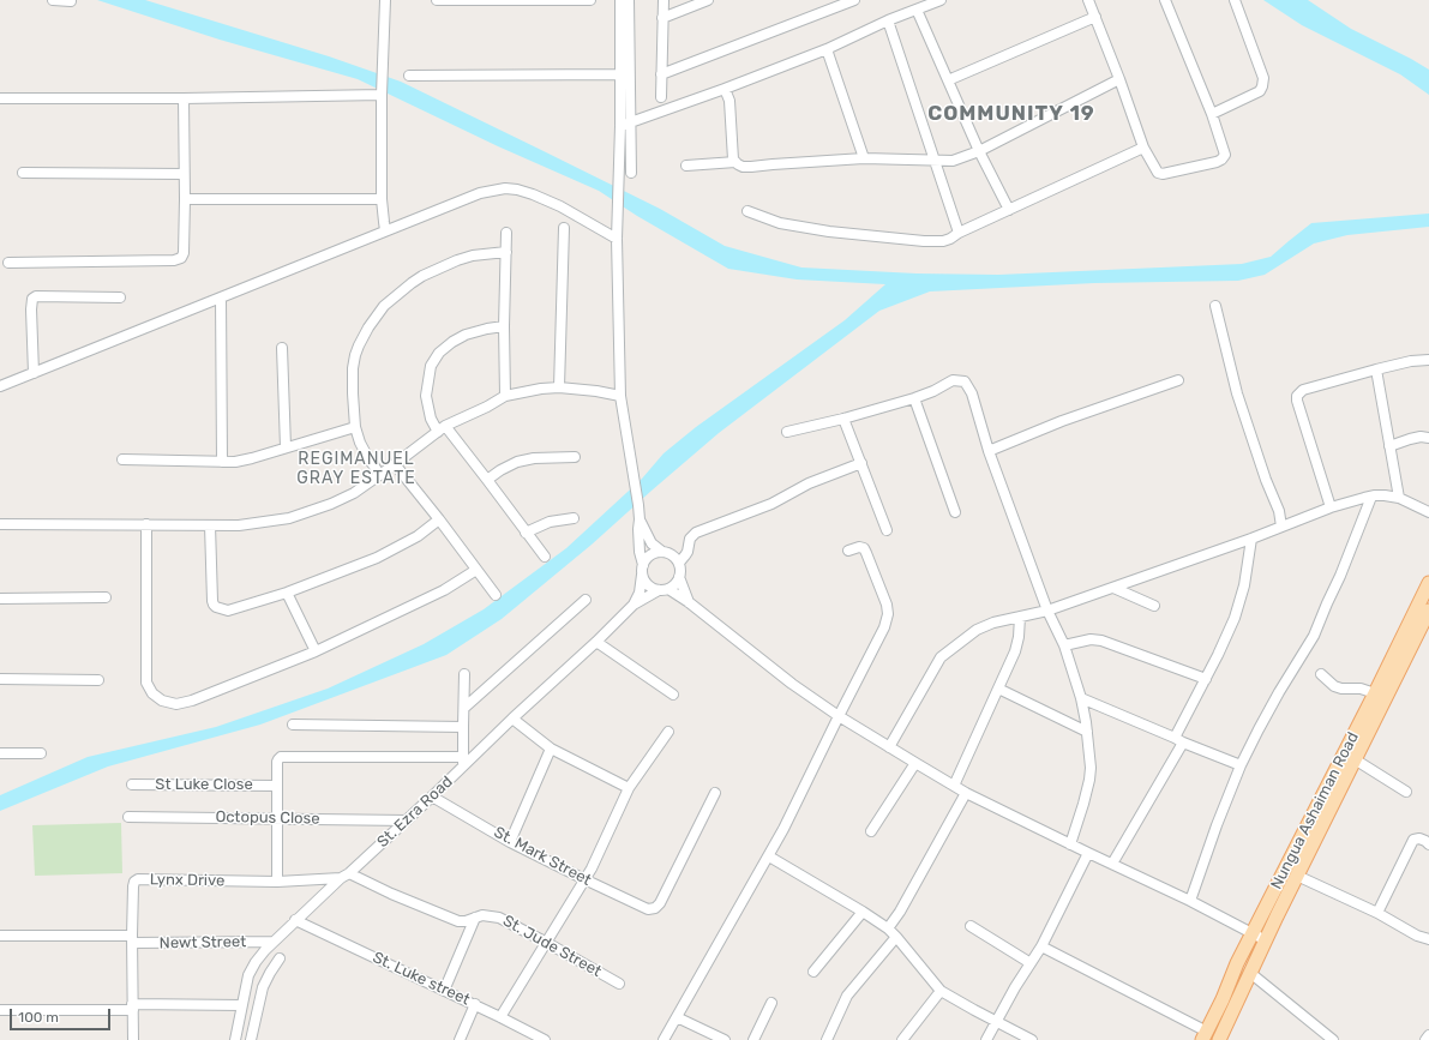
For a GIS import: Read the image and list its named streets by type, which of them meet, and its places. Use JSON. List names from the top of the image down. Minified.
{"streets":{"main road":["Nungua Ashaiman Road"],"street":["St Luke Close","St. Ezra Road","Octopus Close","St. Mark Street","Lynx Drive","Newt Street","St. Jude Street","St. Luke street"]},"crossings":[["St. Ezra Road","Octopus Close"],["St. Ezra Road","St. Mark Street"],["St. Ezra Road","Lynx Drive"],["St. Ezra Road","Newt Street"],["St. Ezra Road","St. Jude Street"],["St. Ezra Road","St. Luke street"],["Lynx Drive","Newt Street"],["Lynx Drive","St. Jude Street"]],"districts":["COMMUNITY 19","REGIMANUEL GRAY ESTATE"],"scale_bar":"100 m"}
